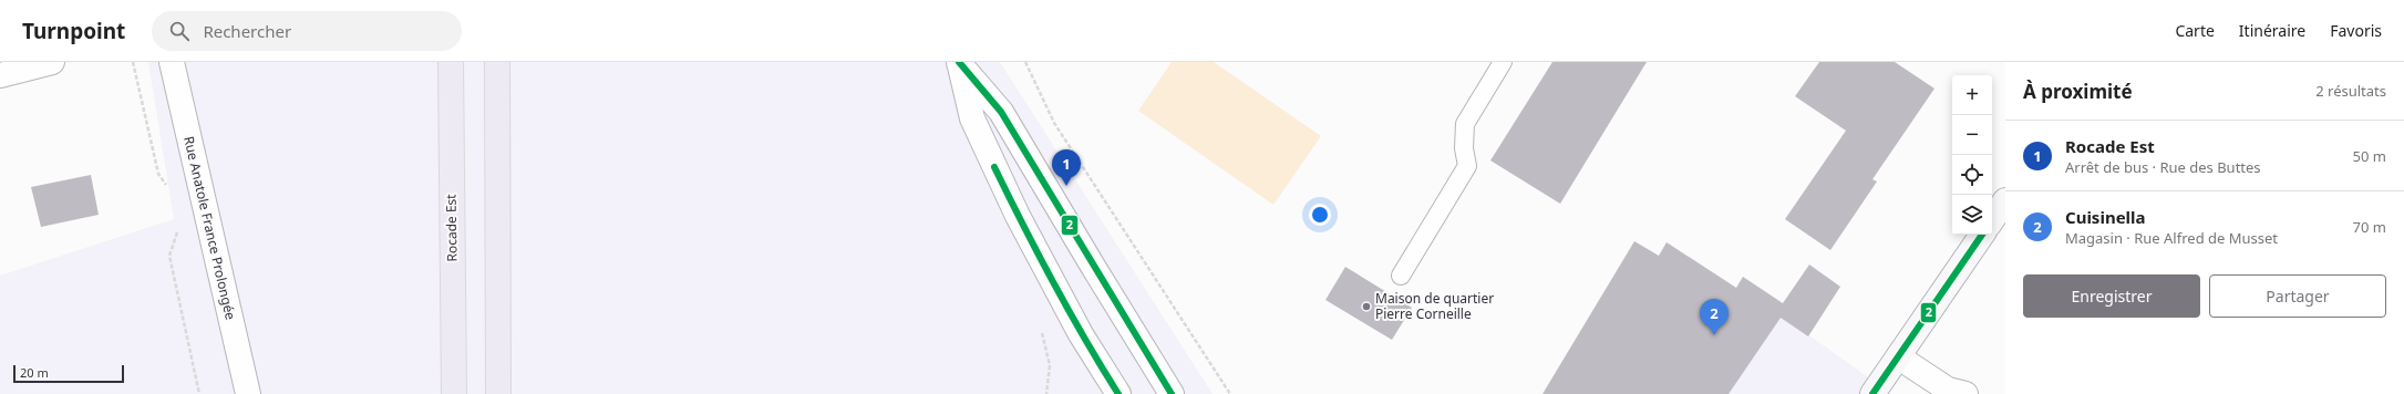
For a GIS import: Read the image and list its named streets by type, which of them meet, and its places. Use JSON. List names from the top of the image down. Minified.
{"streets":{"highway":["Rocade Est"],"street":["Rue Anatole France Prolongée"]},"places":["Maison de quartier Pierre Corneille"],"lines":["transit line 2"],"scale_bar":"20 m","page":{"header":"Turnpoint","search":"Rechercher","nav":["Carte","Itinéraire","Favoris"],"heading":["À proximité","2 résultats"],"map_buttons":["+","−"],"list":[{"mark":"1","name":"Rocade Est","note":"Arrêt de bus · Rue des Buttes","value":"50 m"},{"mark":"2","name":"Cuisinella","note":"Magasin · Rue Alfred de Musset","value":"70 m"}],"pins":["1","2"],"buttons":["Enregistrer","Partager"],"scale":"20 m"}}
